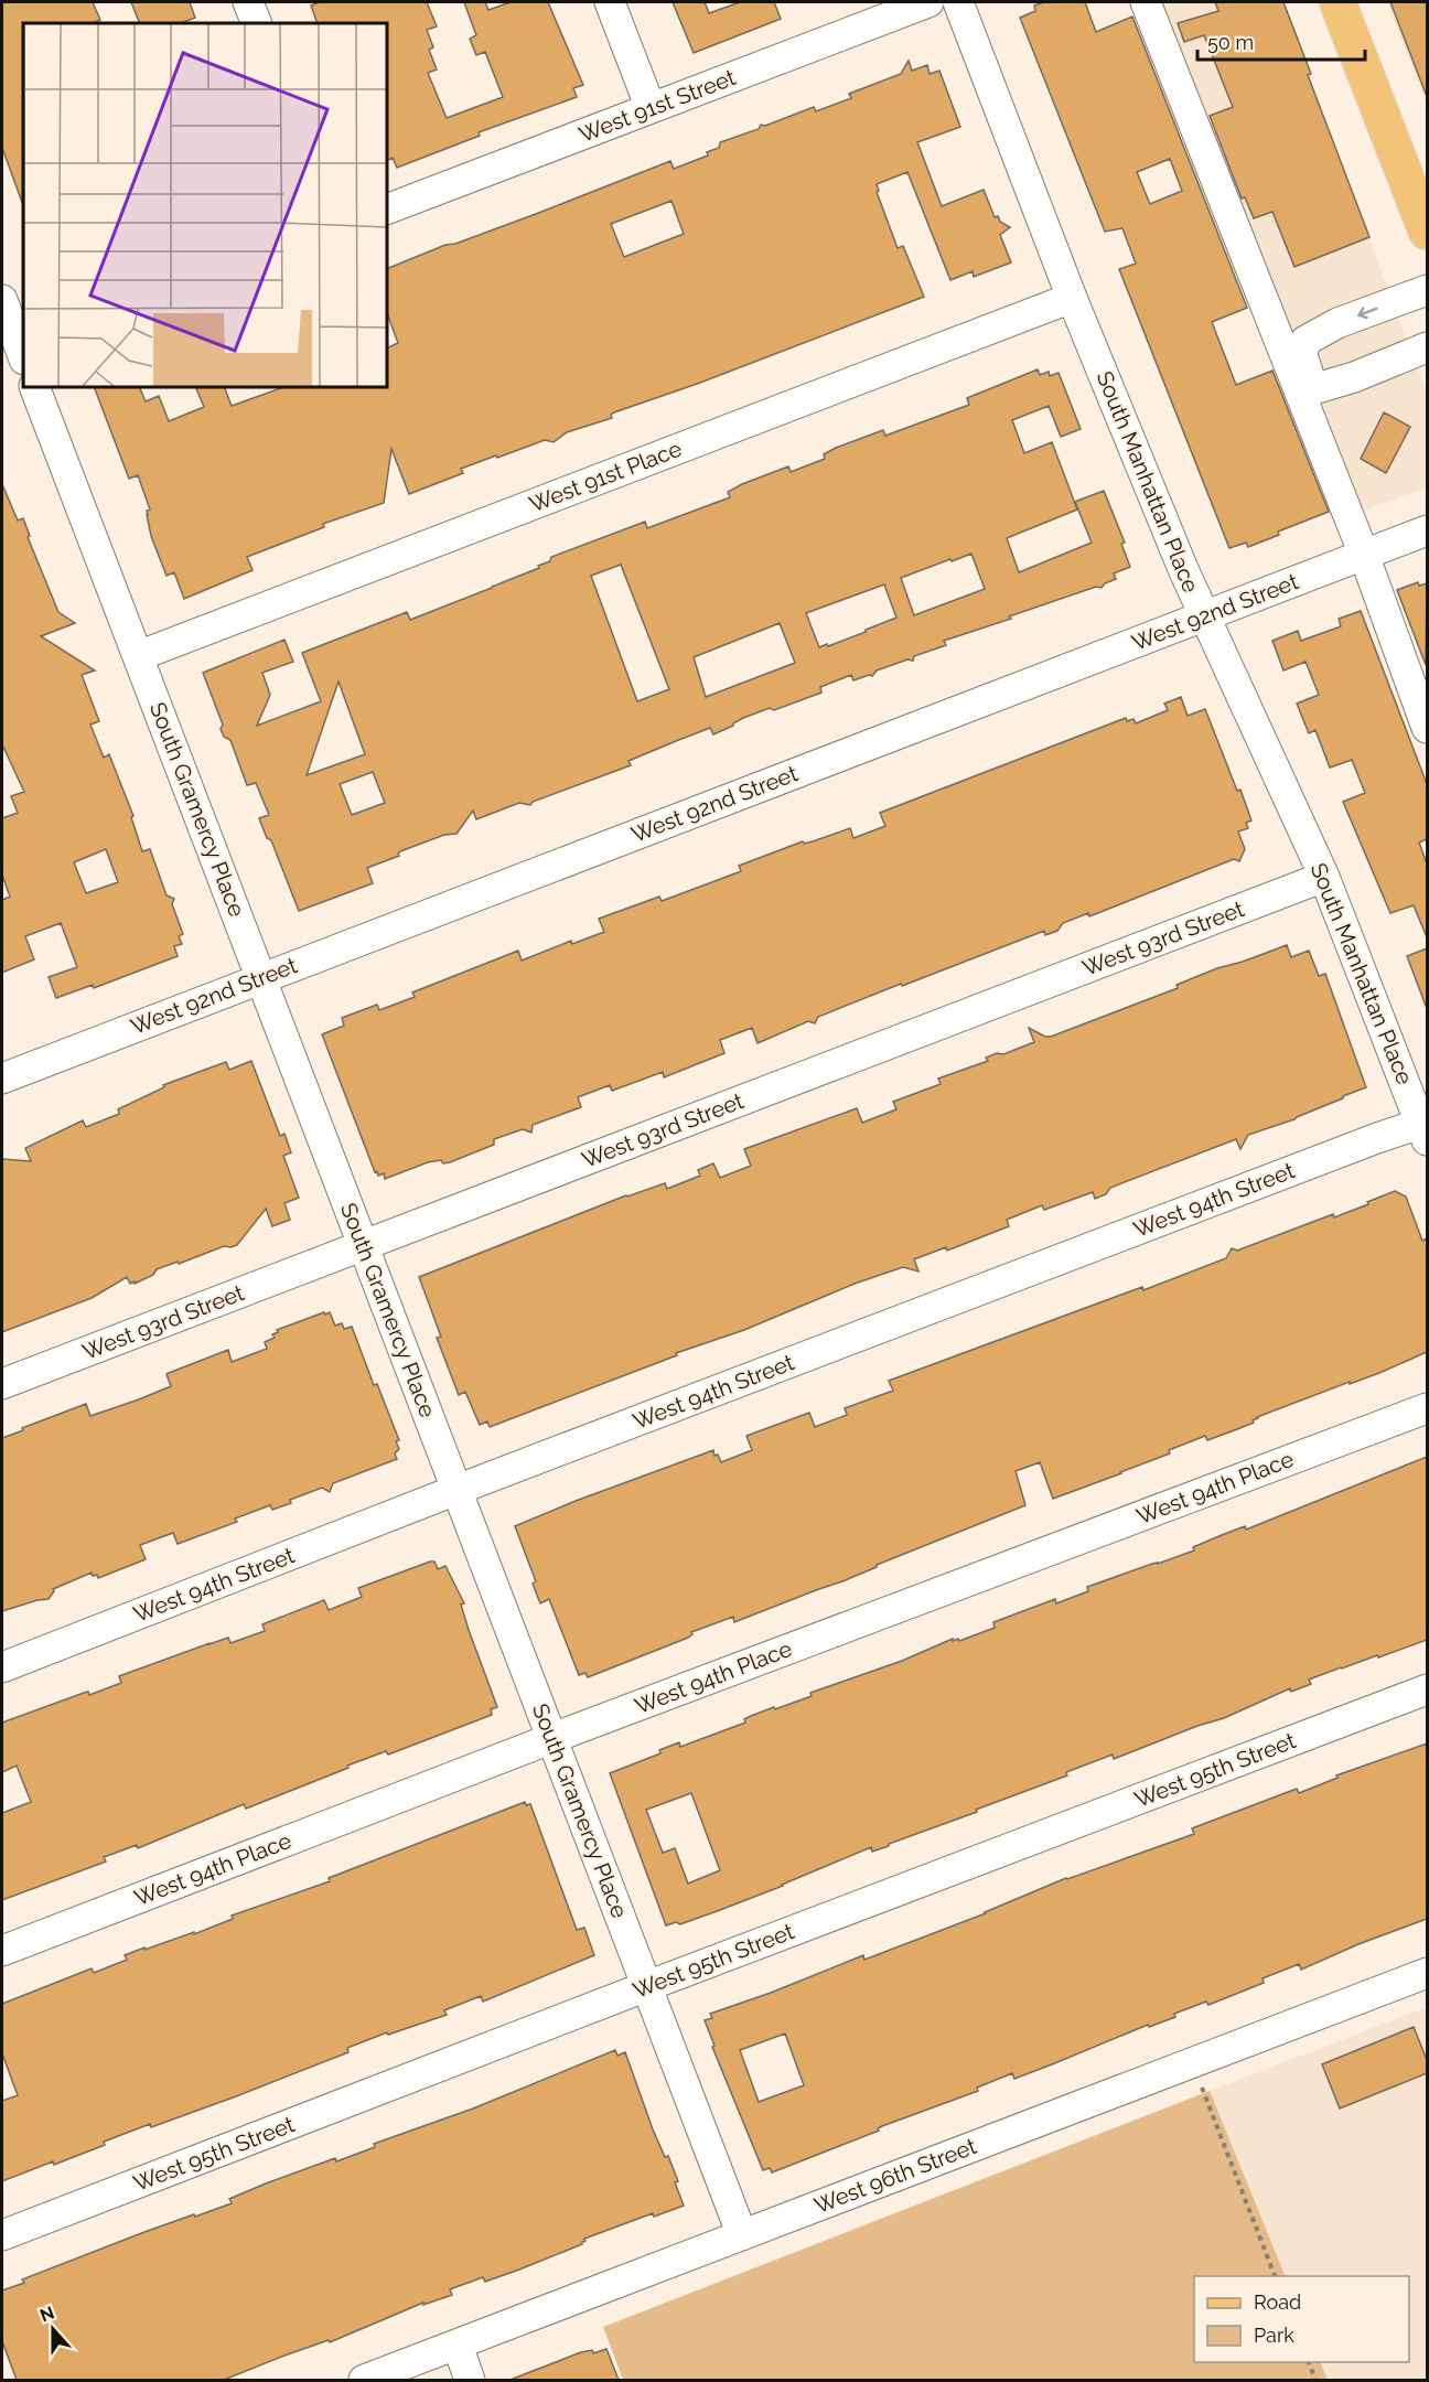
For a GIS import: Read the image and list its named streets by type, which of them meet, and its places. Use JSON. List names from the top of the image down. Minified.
{"streets":{"street":["West 91st Street","West 91st Place","South Manhattan Place","West 92nd Street","South Gramercy Place","West 93rd Street","West 94th Street","West 94th Place","West 95th Street","West 96th Street"]},"crossings":[["West 91st Place","South Manhattan Place"],["West 91st Place","South Gramercy Place"],["South Manhattan Place","West 92nd Street"],["South Manhattan Place","West 93rd Street"],["South Manhattan Place","West 94th Street"],["West 92nd Street","South Gramercy Place"],["South Gramercy Place","West 93rd Street"],["South Gramercy Place","West 94th Street"],["South Gramercy Place","West 94th Place"],["South Gramercy Place","West 95th Street"],["South Gramercy Place","West 96th Street"]],"legend":["Road","Park"],"scale_bar":"50 m","north":"top"}
